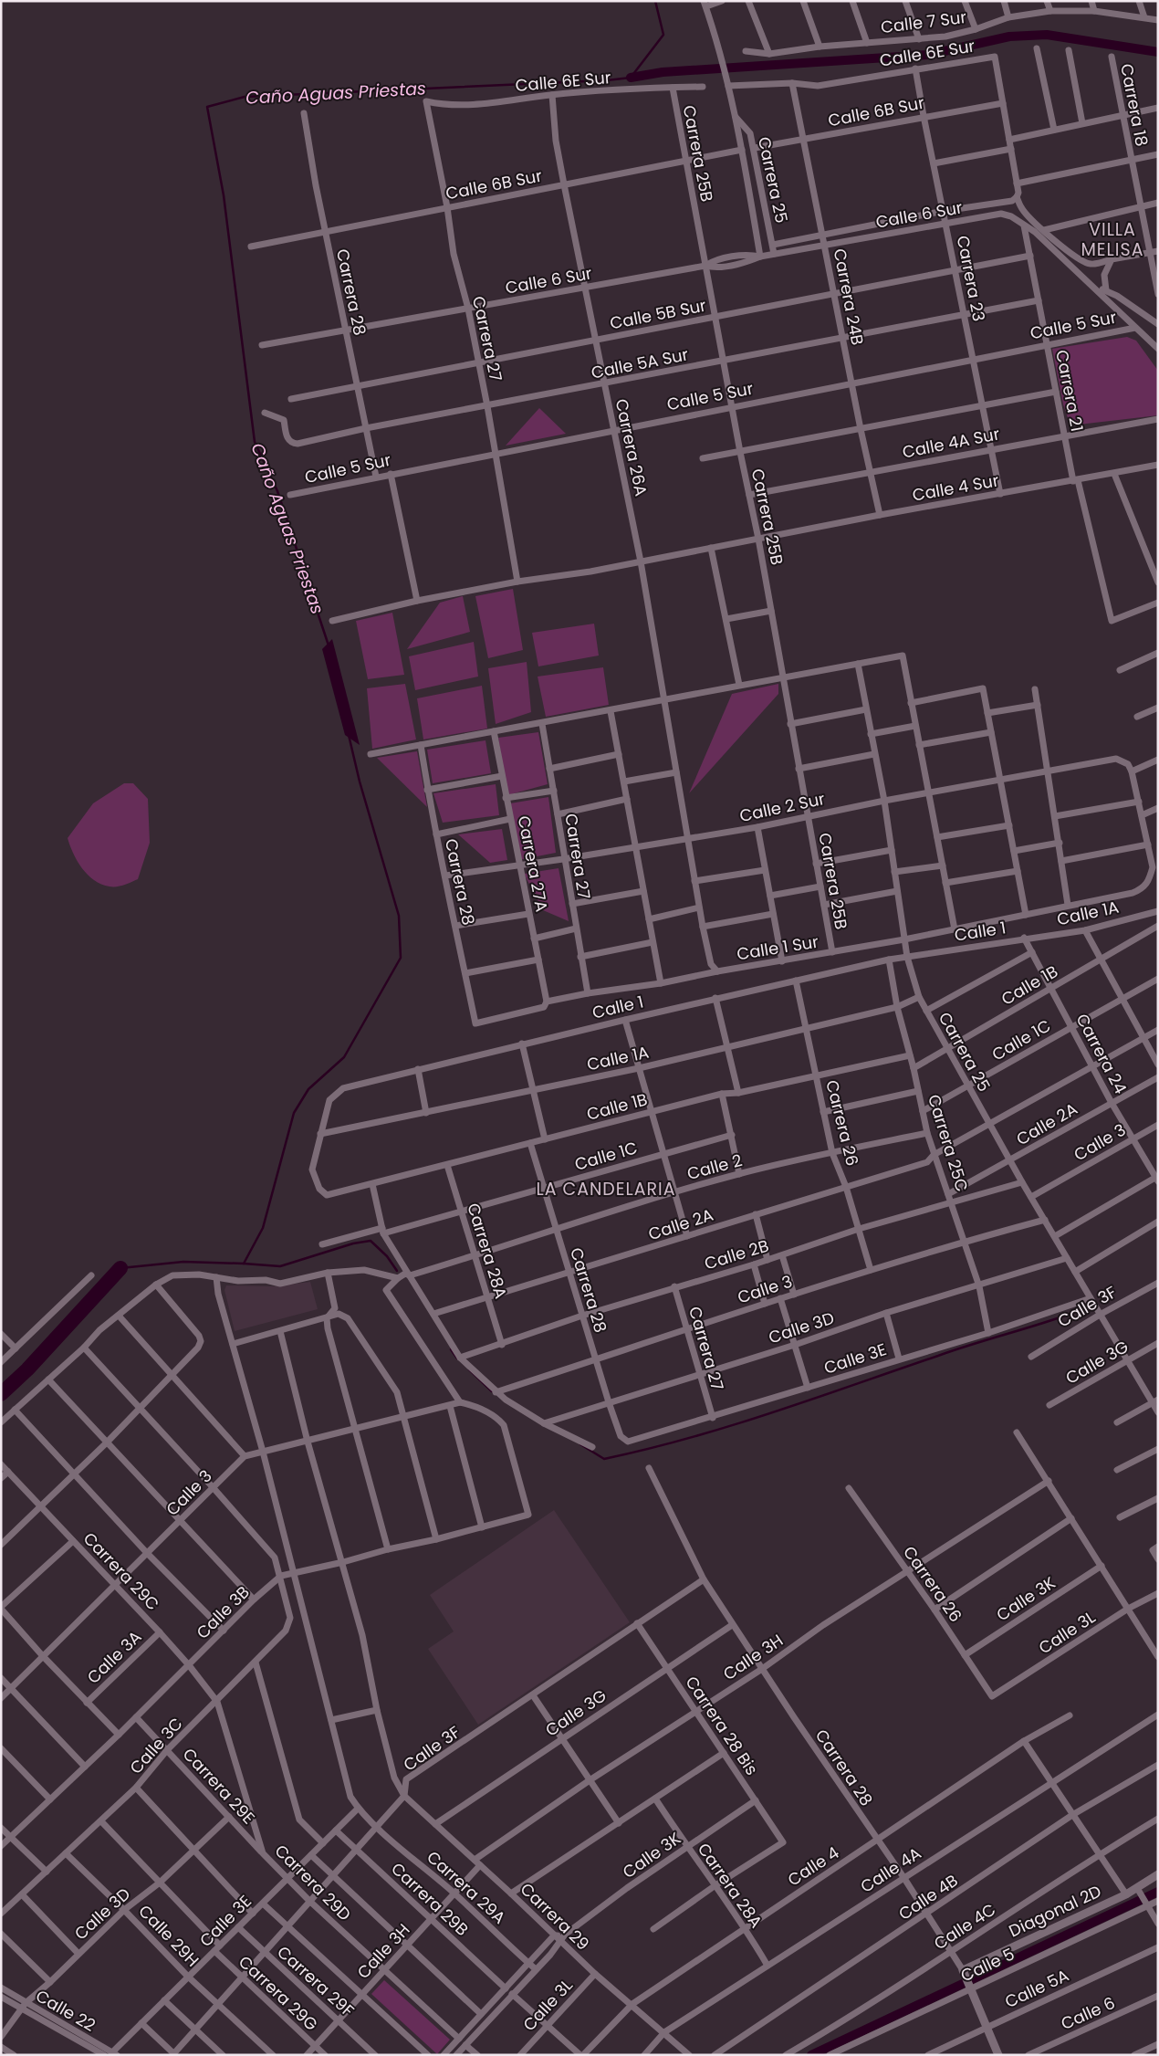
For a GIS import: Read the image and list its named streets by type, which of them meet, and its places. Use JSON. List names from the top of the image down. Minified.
{"streets":{"street":["Calle 7 Sur","Calle 6E Sur","Carrera 18","Calle 6B Sur","Carrera 25B","Carrera 25","Calle 6 Sur","Carrera 23","Carrera 28","Carrera 24B","Calle 5B Sur","Calle 5 Sur","Carrera 27","Calle 5A Sur","Carrera 21","Calle 4A Sur","Carrera 26A","Calle 4 Sur","Calle 2 Sur","Carrera 27A","Calle 1A","Calle 1","Calle 1 Sur","Calle 1B","Calle 1C","Carrera 24","Carrera 26","Calle 2A","Calle 3","Carrera 25C","Calle 2","Carrera 28A","Calle 2B","Calle 3F","Calle 3D","Calle 3E","Calle 3G","Carrera 29C","Calle 3K","Calle 3B","Calle 3L","Calle 3A","Calle 3H","Carrera 28 Bis","Calle 3C","Carrera 29E","Calle 4","Calle 4A","Carrera 29D","Carrera 29A","Calle 4B","Carrera 29B","Diagonal 2D","Carrera 29","Calle 4C","Calle 29H","Calle 5","Carrera 29F","Calle 5A","Carrera 29G","Calle 22","Calle 6"]},"crossings":[["Calle 6E Sur","Calle 6B Sur"],["Calle 6E Sur","Carrera 25B"],["Calle 6E Sur","Carrera 25"],["Calle 6E Sur","Carrera 23"],["Calle 6E Sur","Carrera 24B"],["Calle 6E Sur","Carrera 27"],["Calle 6E Sur","Carrera 26A"],["Calle 6B Sur","Carrera 25B"],["Calle 6B Sur","Carrera 25"],["Calle 6B Sur","Carrera 23"],["Calle 6B Sur","Carrera 28"],["Calle 6B Sur","Carrera 24B"],["Calle 6B Sur","Carrera 27"],["Calle 6B Sur","Carrera 26A"],["Carrera 25B","Calle 6 Sur"],["Carrera 25B","Calle 5B Sur"],["Carrera 25B","Calle 5 Sur"],["Carrera 25B","Calle 5A Sur"],["Carrera 25B","Calle 4A Sur"],["Carrera 25B","Calle 4 Sur"],["Carrera 25B","Calle 2 Sur"],["Carrera 25B","Calle 1 Sur"],["Carrera 25","Calle 6 Sur"],["Carrera 25","Calle 2 Sur"],["Carrera 25","Calle 1A"],["Carrera 25","Calle 1"],["Carrera 25","Calle 1 Sur"],["Carrera 25","Calle 1B"],["Carrera 25","Calle 1C"],["Carrera 25","Calle 2A"],["Carrera 25","Calle 3"],["Carrera 25","Calle 2B"],["Carrera 25","Calle 3F"],["Carrera 25","Calle 3D"],["Carrera 25","Calle 3E"],["Carrera 25","Calle 3G"],["Calle 6 Sur","Carrera 23"],["Calle 6 Sur","Carrera 28"],["Calle 6 Sur","Carrera 24B"],["Calle 6 Sur","Carrera 27"],["Calle 6 Sur","Carrera 21"],["Calle 6 Sur","Carrera 26A"],["Carrera 23","Calle 5B Sur"],["Carrera 23","Calle 5 Sur"],["Carrera 23","Calle 5A Sur"],["Carrera 23","Calle 4A Sur"],["Carrera 23","Calle 4 Sur"],["Carrera 28","Calle 5B Sur"],["Carrera 28","Calle 5 Sur"],["Carrera 28","Calle 5A Sur"],["Carrera 28","Calle 2 Sur"],["Carrera 28","Calle 1 Sur"],["Carrera 28","Calle 1B"],["Carrera 28","Calle 1C"],["Carrera 28","Calle 2A"],["Carrera 28","Calle 3"],["Carrera 28","Calle 2"],["Carrera 28","Calle 2B"],["Carrera 28","Calle 3F"],["Carrera 28","Calle 3D"],["Carrera 28","Calle 3E"],["Carrera 28","Calle 3G"],["Carrera 28","Calle 3H"],["Carrera 28","Calle 4"],["Carrera 28","Calle 4A"],["Carrera 28","Calle 4B"],["Carrera 28","Diagonal 2D"],["Carrera 28","Calle 4C"],["Carrera 28","Calle 5"],["Carrera 24B","Calle 5B Sur"],["Carrera 24B","Calle 5 Sur"],["Carrera 24B","Calle 5A Sur"],["Carrera 24B","Calle 4A Sur"],["Carrera 24B","Calle 4 Sur"],["Calle 5B Sur","Carrera 27"],["Calle 5B Sur","Carrera 21"],["Calle 5B Sur","Carrera 26A"],["Calle 5 Sur","Carrera 27"],["Calle 5 Sur","Carrera 21"],["Calle 5 Sur","Carrera 26A"],["Carrera 27","Calle 5A Sur"],["Carrera 27","Calle 4 Sur"],["Carrera 27","Calle 2 Sur"],["Carrera 27","Calle 1 Sur"],["Carrera 27","Calle 3"],["Carrera 27","Calle 2B"],["Carrera 27","Calle 3D"],["Carrera 27","Calle 3E"],["Calle 5A Sur","Carrera 21"],["Calle 5A Sur","Carrera 26A"],["Carrera 21","Calle 4A Sur"],["Carrera 21","Calle 4 Sur"],["Carrera 26A","Calle 4 Sur"],["Carrera 26A","Calle 2 Sur"],["Carrera 26A","Calle 1 Sur"],["Calle 2 Sur","Carrera 27A"],["Carrera 27A","Calle 1 Sur"],["Calle 1A","Calle 1"],["Calle 1A","Carrera 24"],["Calle 1A","Carrera 26"],["Calle 1A","Carrera 25C"],["Calle 1","Calle 1B"],["Calle 1","Carrera 24"],["Calle 1","Carrera 26"],["Calle 1","Carrera 25C"],["Calle 1B","Carrera 24"],["Calle 1B","Carrera 26"],["Calle 1B","Carrera 25C"],["Calle 1B","Carrera 28A"],["Calle 1C","Carrera 24"],["Calle 1C","Carrera 25C"],["Calle 1C","Carrera 28A"],["Carrera 24","Calle 2A"],["Carrera 24","Calle 3"],["Carrera 26","Calle 2A"],["Carrera 26","Calle 3"],["Carrera 26","Calle 2"],["Carrera 26","Calle 2B"],["Carrera 26","Calle 3K"],["Carrera 26","Calle 3L"],["Carrera 26","Calle 3H"],["Calle 2A","Carrera 25C"],["Calle 2A","Carrera 28A"],["Calle 3","Carrera 25C"],["Calle 3","Carrera 29C"],["Carrera 25C","Calle 2"],["Carrera 25C","Calle 2B"],["Carrera 25C","Calle 3D"],["Carrera 25C","Calle 3E"],["Calle 2","Carrera 28A"],["Carrera 28A","Calle 2B"],["Carrera 28A","Calle 3K"],["Carrera 28A","Carrera 28 Bis"],["Carrera 28A","Calle 4"],["Carrera 28A","Calle 4A"],["Calle 3F","Carrera 28 Bis"],["Calle 3F","Carrera 29D"],["Calle 3F","Carrera 29A"],["Calle 3F","Carrera 29B"],["Calle 3F","Carrera 29"],["Calle 3F","Calle 29H"],["Calle 3F","Carrera 29F"],["Calle 3F","Carrera 29G"],["Calle 3D","Carrera 29E"],["Calle 3D","Calle 29H"],["Calle 3D","Calle 22"],["Calle 3E","Carrera 29D"],["Calle 3E","Carrera 29A"],["Calle 3E","Carrera 29B"],["Calle 3E","Calle 29H"],["Calle 3E","Carrera 29F"],["Calle 3E","Carrera 29G"],["Calle 3E","Calle 22"],["Calle 3G","Carrera 28 Bis"],["Calle 3G","Carrera 29"],["Carrera 29C","Calle 3B"],["Carrera 29C","Calle 3A"],["Carrera 29C","Calle 3C"],["Carrera 29C","Carrera 29D"],["Calle 3K","Carrera 28 Bis"],["Calle 3K","Carrera 29A"],["Calle 3K","Carrera 29"],["Calle 3B","Calle 3C"],["Calle 3B","Carrera 29E"],["Calle 3L","Carrera 29"],["Calle 3H","Carrera 28 Bis"],["Calle 3H","Carrera 29D"],["Calle 3H","Carrera 29A"],["Calle 3H","Carrera 29B"],["Calle 3H","Carrera 29"],["Calle 3H","Carrera 29F"],["Calle 3H","Carrera 29G"],["Calle 3C","Carrera 29E"],["Calle 3C","Carrera 29D"],["Calle 3C","Calle 29H"],["Carrera 29E","Carrera 29D"],["Calle 4","Carrera 29"],["Calle 4A","Carrera 29"],["Diagonal 2D","Calle 5"]],"districts":["VILLA MELISA","LA CANDELARIA"],"water":["Caño Aguas Priestas"]}
